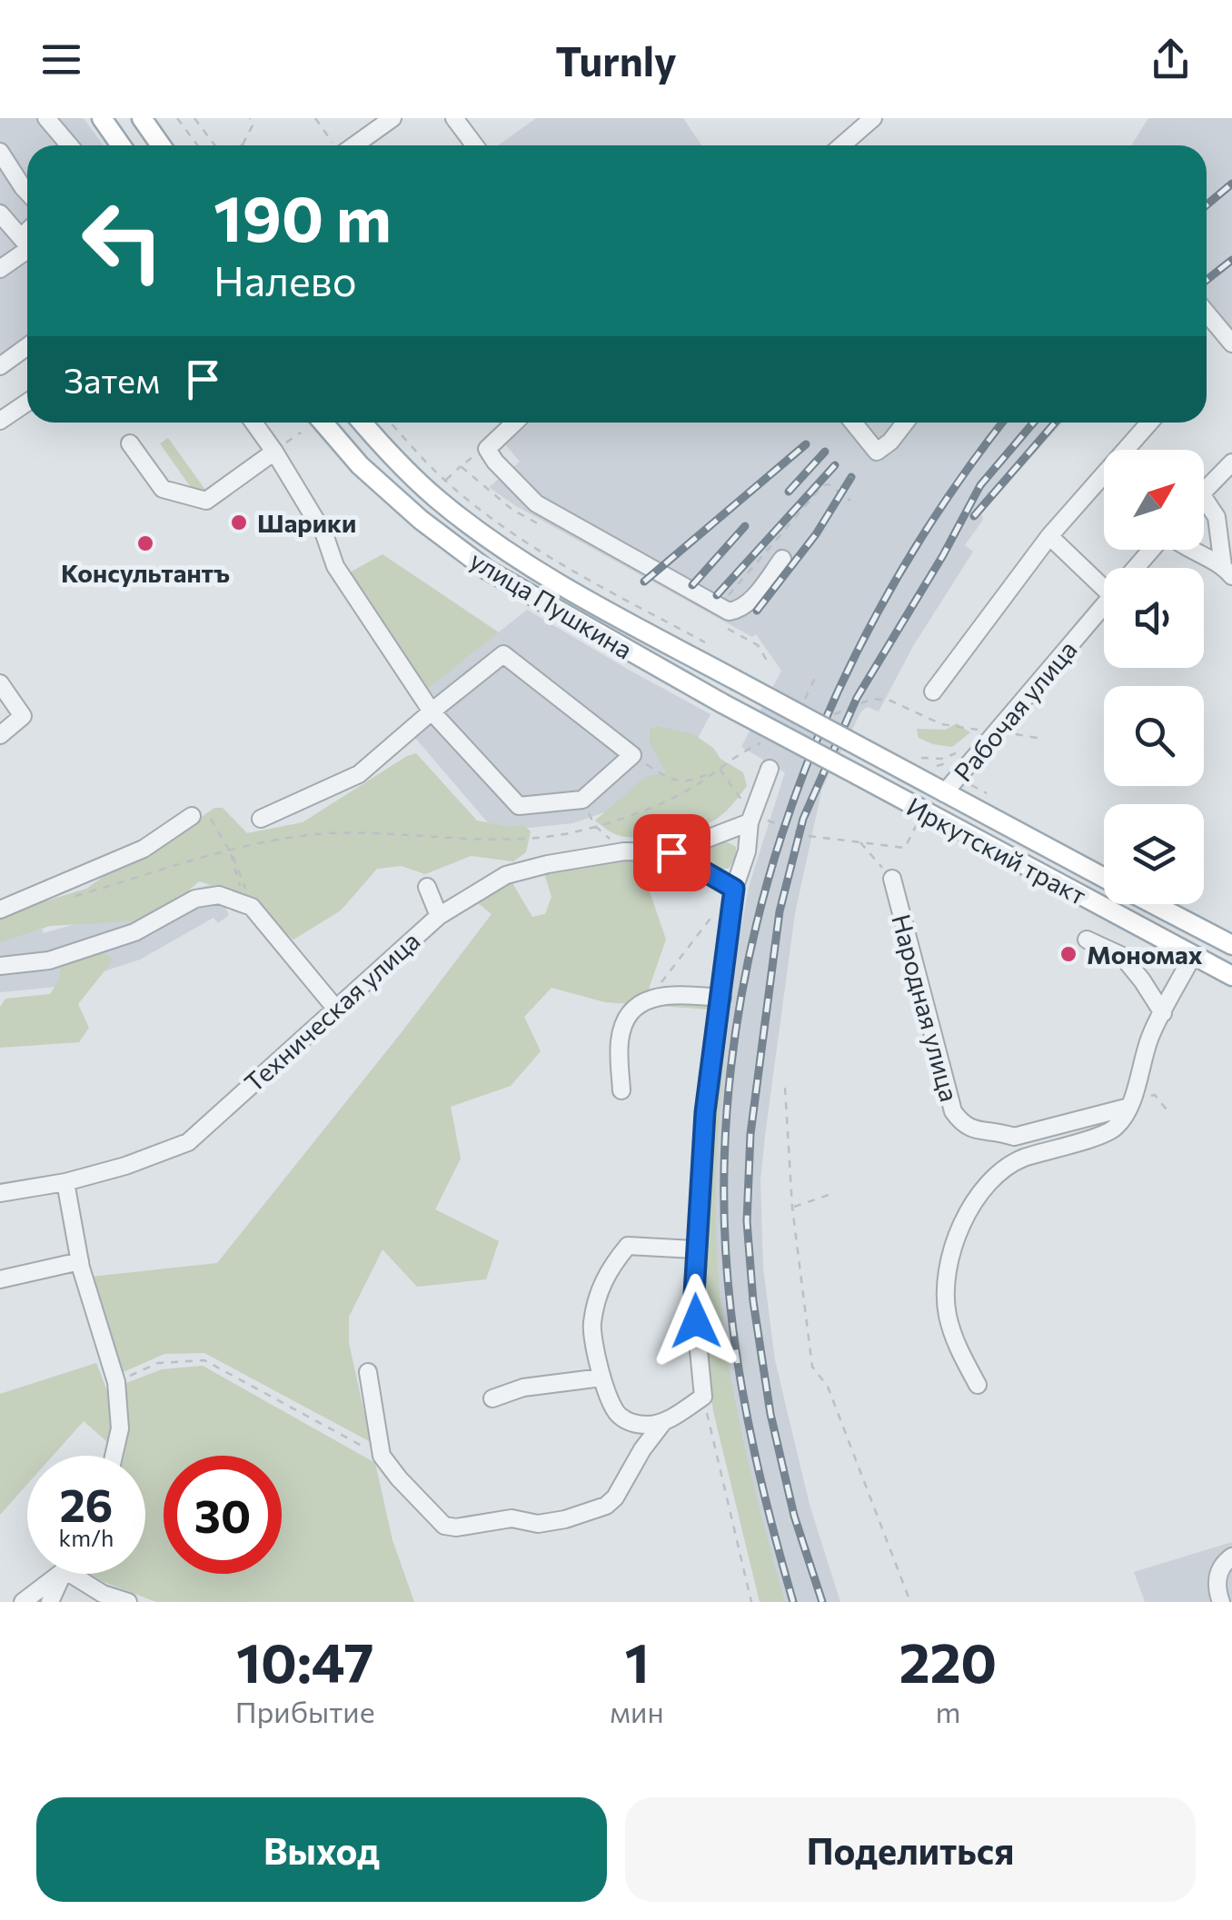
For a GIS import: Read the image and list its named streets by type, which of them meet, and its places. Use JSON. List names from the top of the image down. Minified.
{"streets":{"main road":["улица Пушкина","Иркутский тракт"],"street":["Рабочая улица","Народная улица","Техническая улица"]},"crossings":[["улица Пушкина","Иркутский тракт"],["Рабочая улица","Иркутский тракт"]],"places":["Шарики","Консультантъ","Мономах"],"north":"top right","page":{"header":"Turnly","turn":["190 m","Налево"],"then":"Затем","speed":"26 km/h","limit":"30","eta":["10:47","Прибытие","1","мин","220","m"],"buttons":["Выход","Поделиться"]}}
